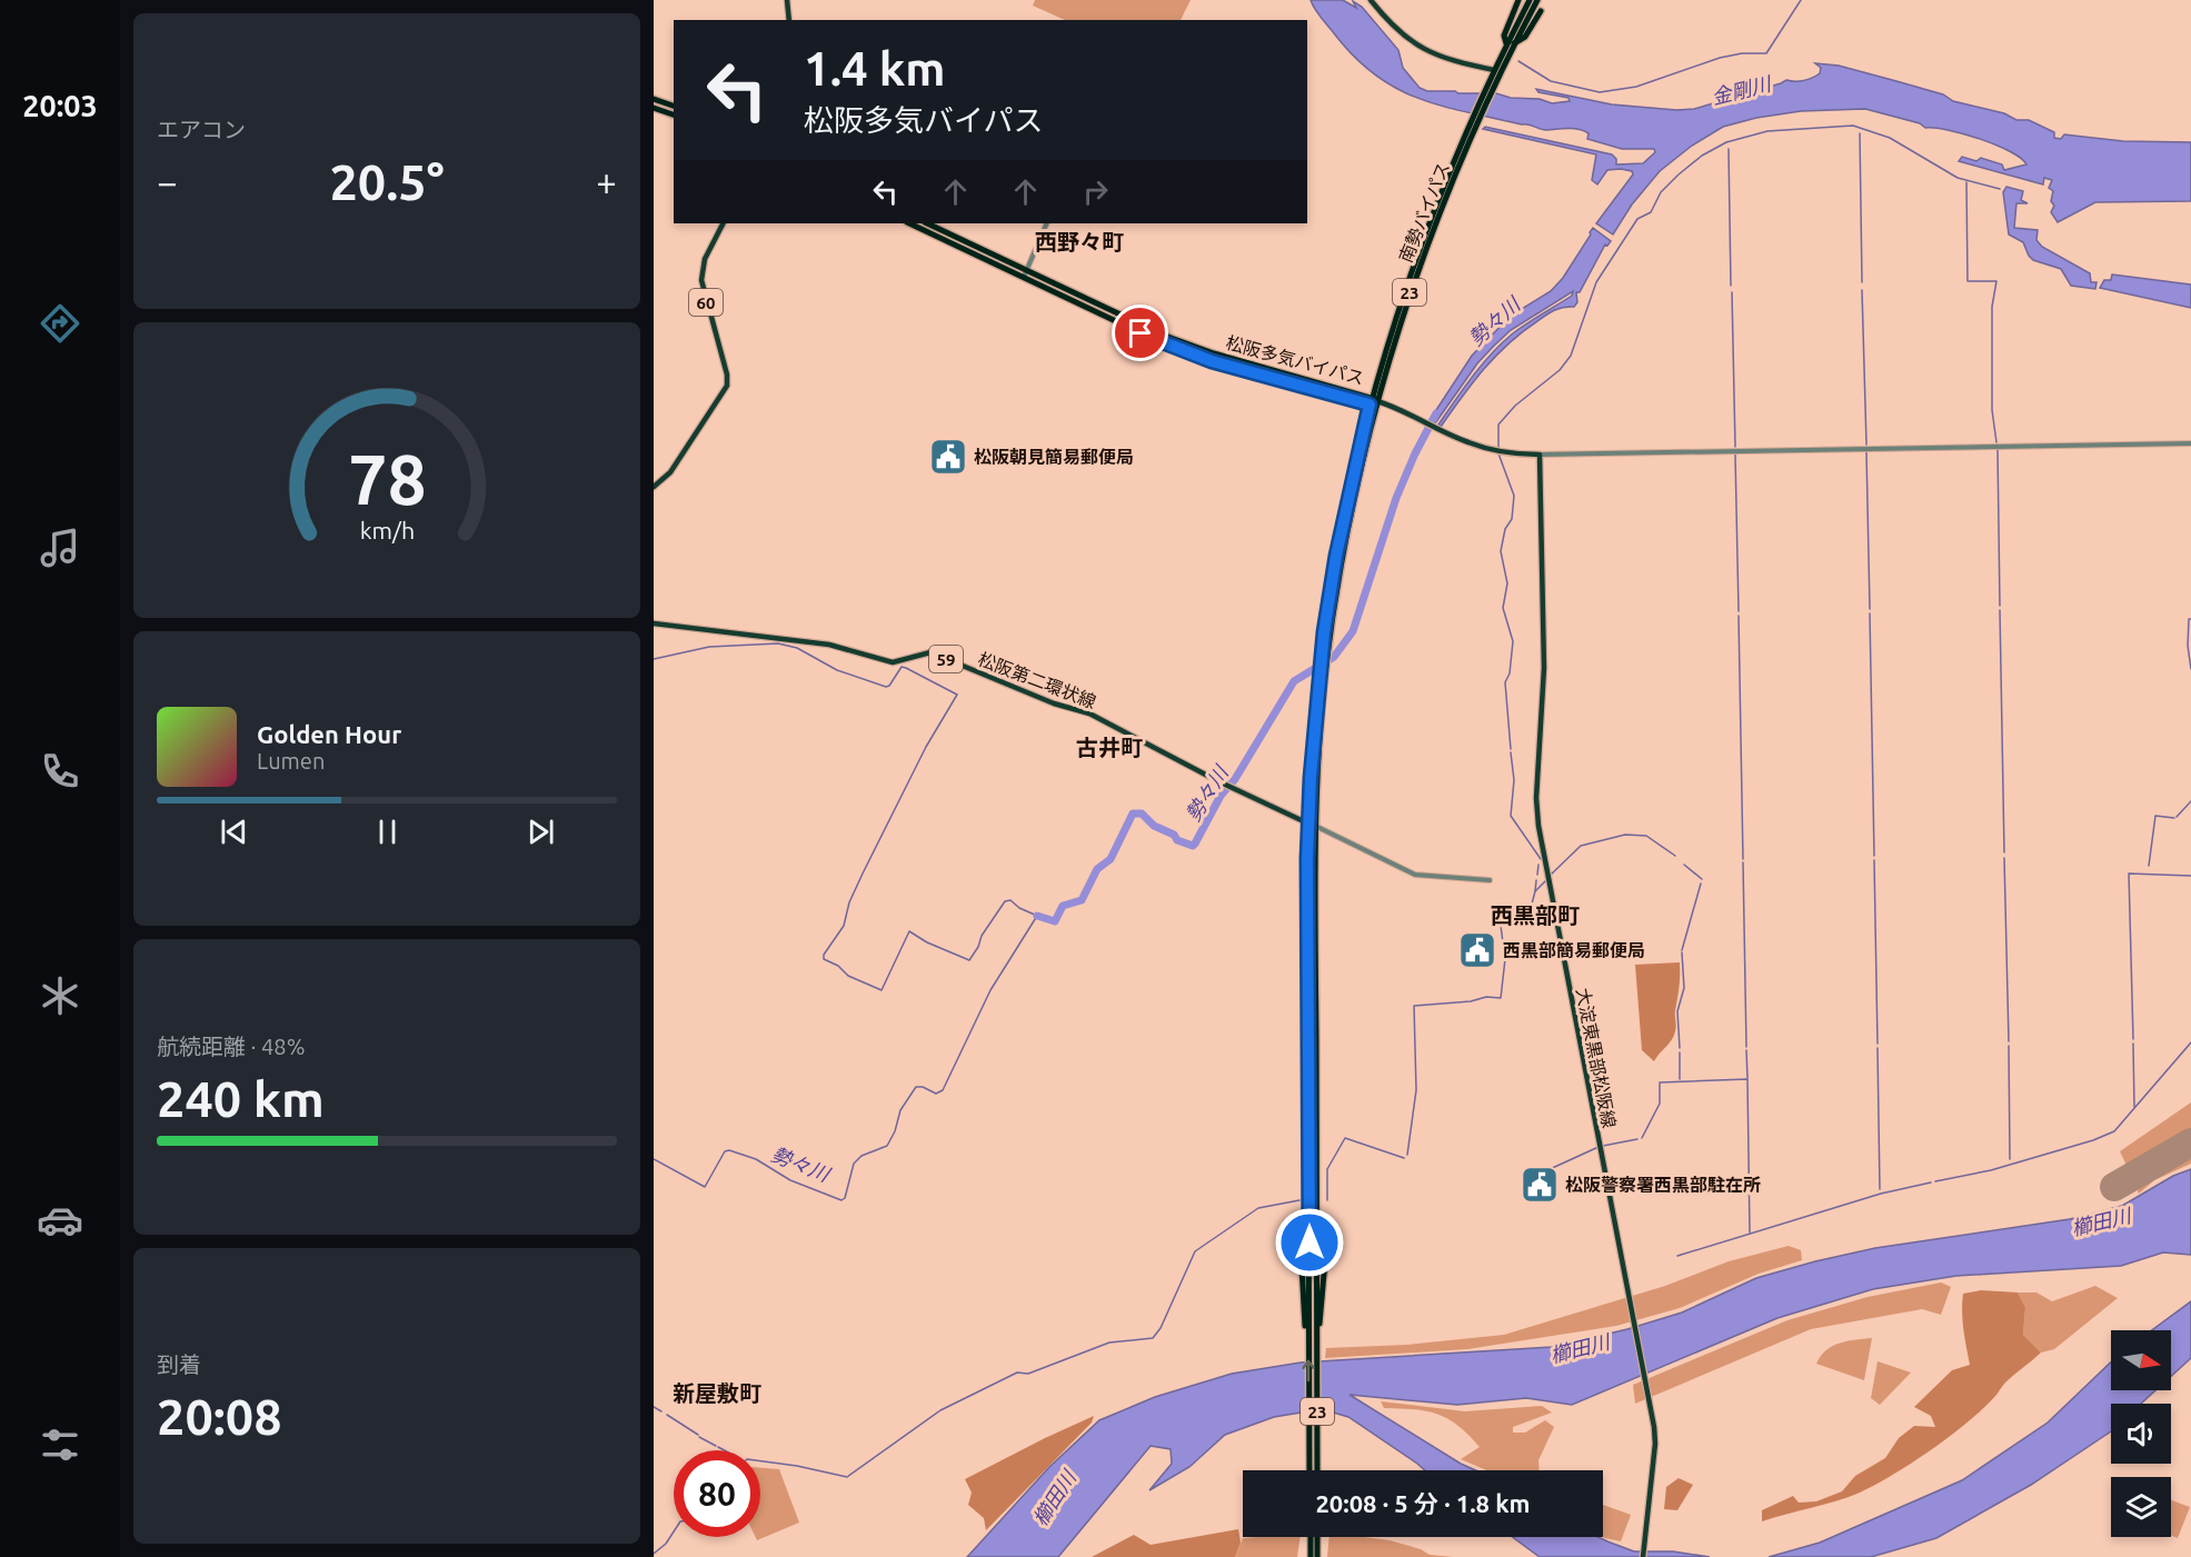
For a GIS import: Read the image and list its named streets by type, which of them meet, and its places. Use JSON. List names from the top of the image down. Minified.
{"streets":{"highway":["南勢バイパス","23","松阪多気バイパス"],"main road":["60","59","松阪第二環状線","大淀東黒部松阪線"]},"crossings":[["南勢バイパス","松阪多気バイパス"],["南勢バイパス","松阪第二環状線"]],"districts":["西野々町","古井町","西黒部町","新屋敷町"],"water":["金剛川","勢々川","櫛田川"],"places":{"public building":["松阪朝見簡易郵便局","西黒部簡易郵便局","松阪警察署西黒部駐在所"]},"north":"right","page":{"tabs":"20:03","tile":["エアコン",["航続距離 · 48%","240 km"],["到着","20:08"]],"turn":["1.4 km","松阪多気バイパス"],"heat":["−","20.5°","+"],"song":["Golden Hour","Lumen"],"limit":"80","trip":"20:08 · 5 分 · 1.8 km","gauge":["78","km/h"]}}
